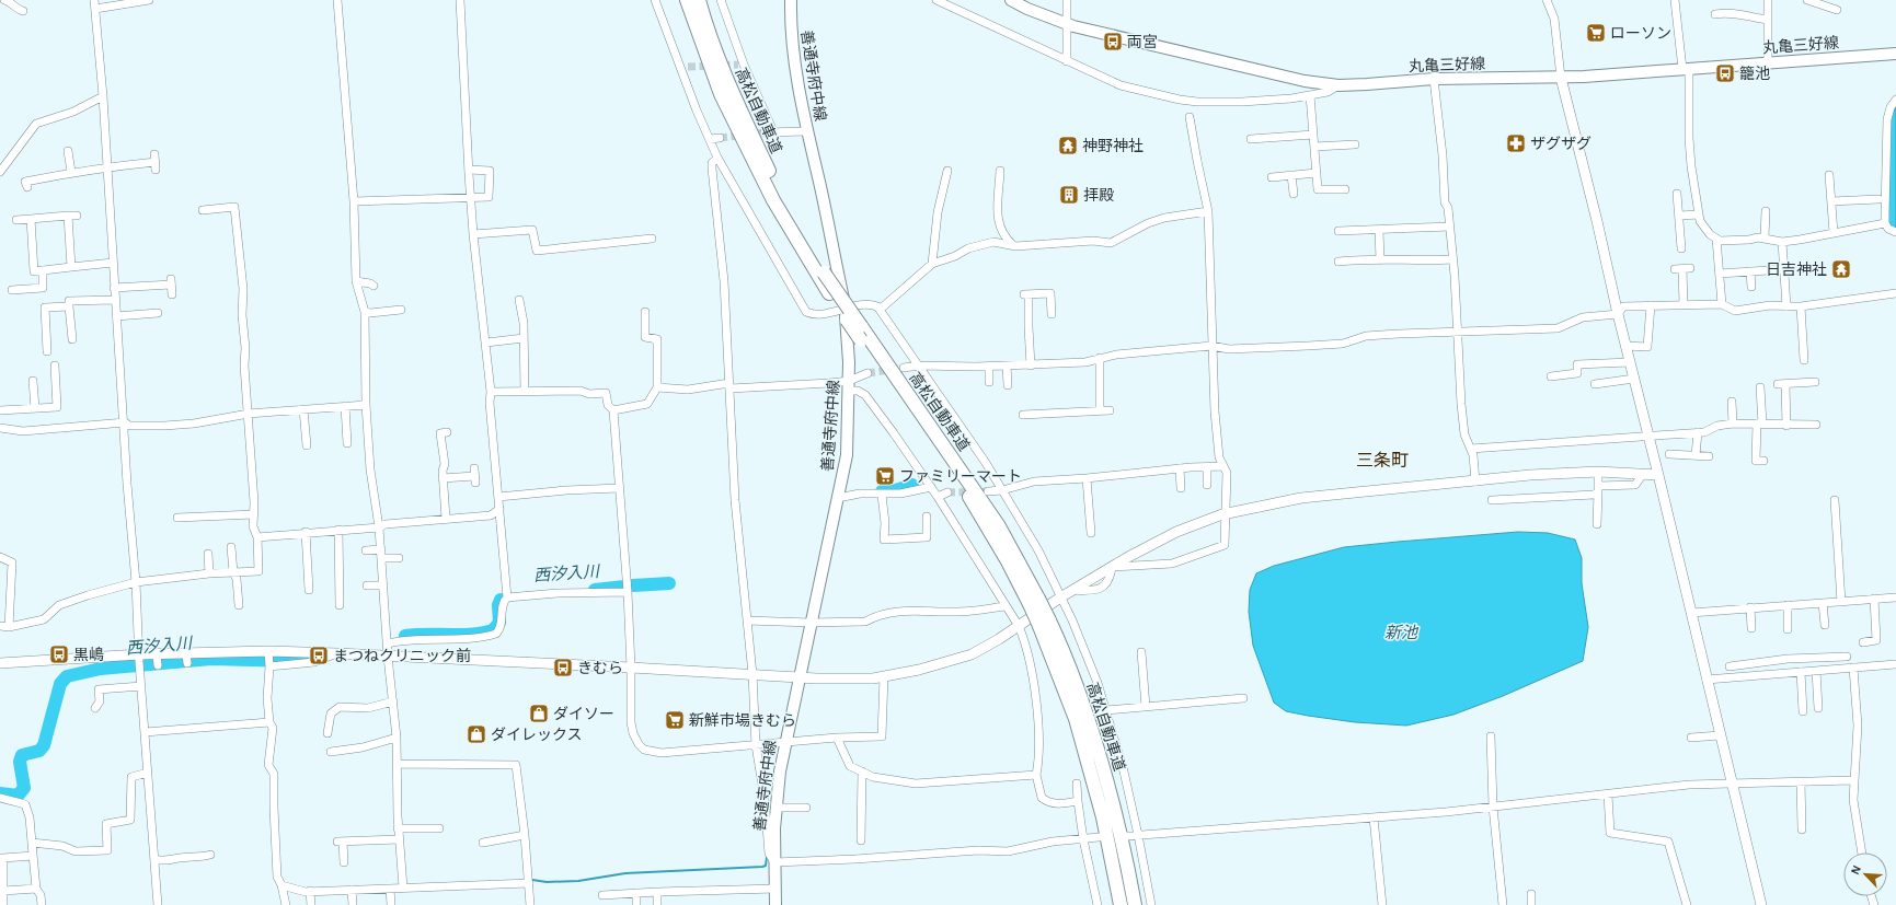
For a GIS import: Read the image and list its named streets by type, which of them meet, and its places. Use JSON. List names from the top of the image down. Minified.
{"streets":{"highway":["高松自動車道"],"main road":["丸亀三好線","善通寺府中線"]},"districts":["三条町"],"water":["西汐入川","新池"],"places":{"supermarket":["ローソン","ファミリーマート","新鮮市場きむら"],"bus stop":["両宮","籠池","黒嶋","まつねクリニック前","きむら"],"pharmacy":["ザグザグ"],"temple":["神野神社","日吉神社"],"building":["拝殿"],"shop":["ダイソー","ダイレックス"]},"north":"top left"}
